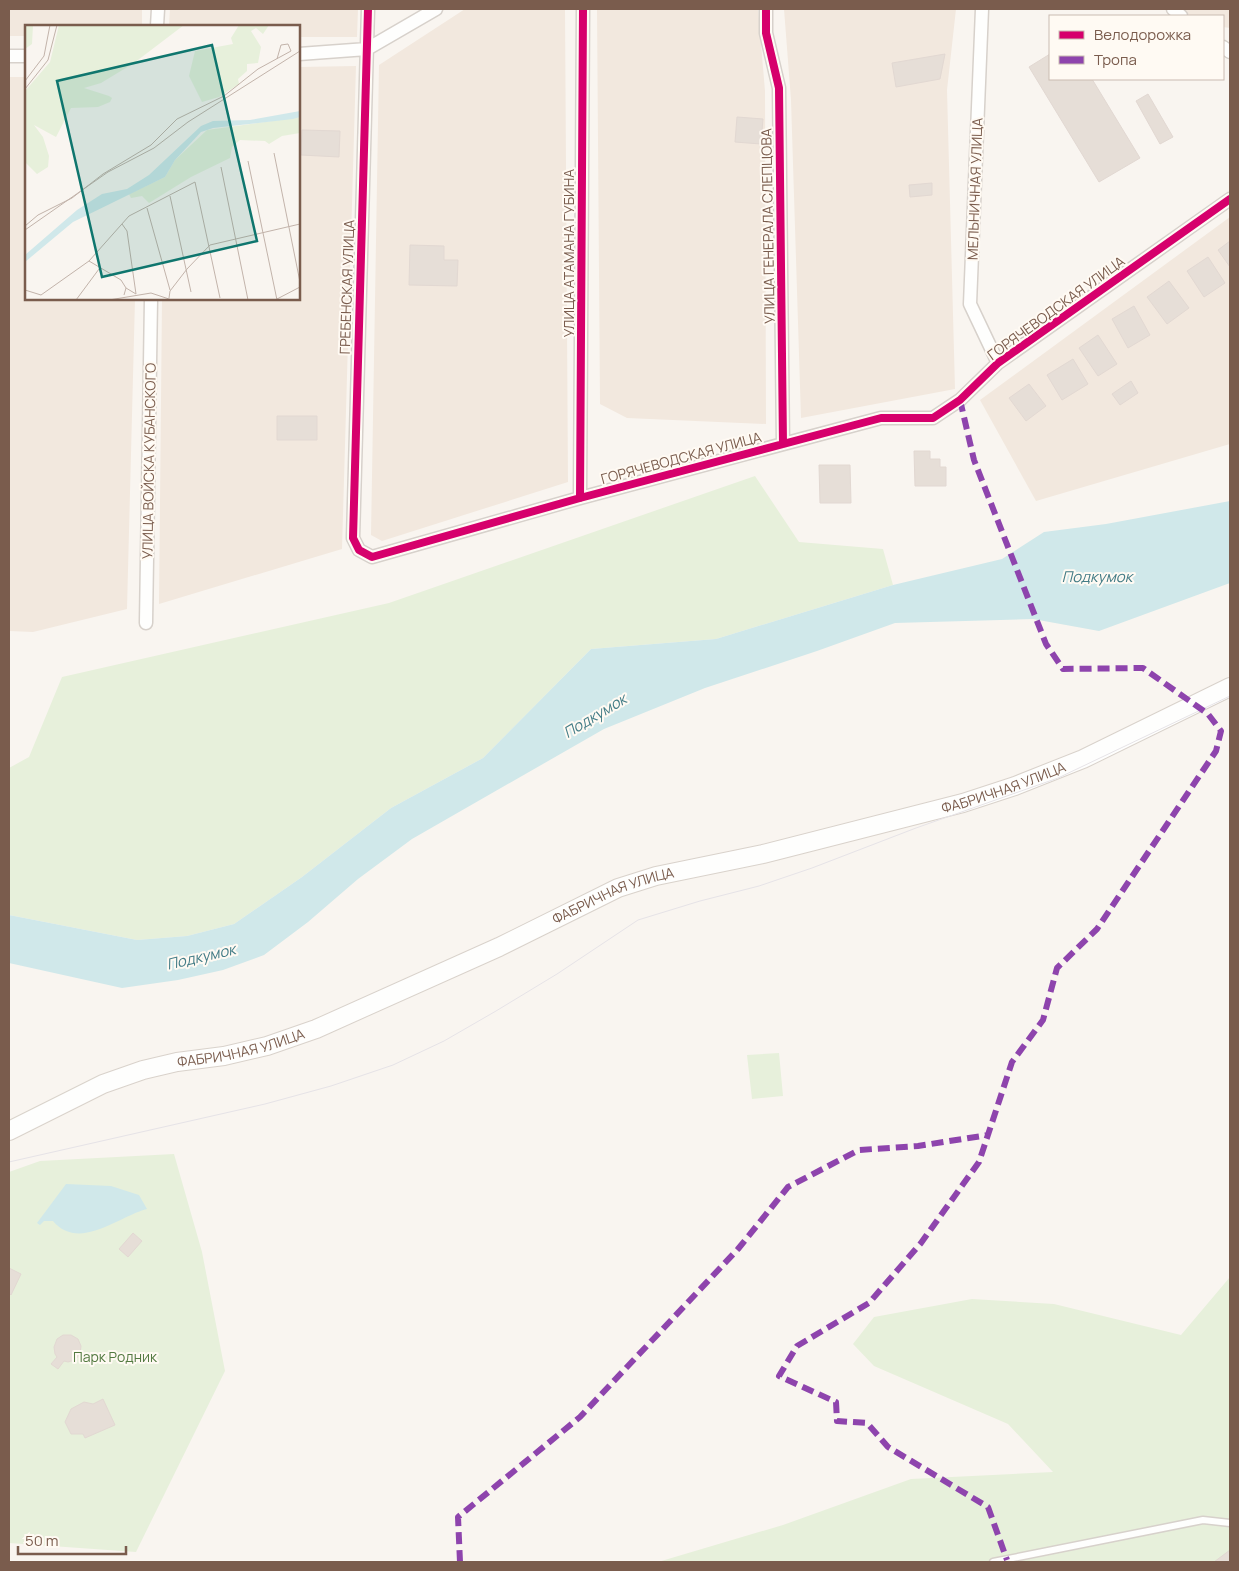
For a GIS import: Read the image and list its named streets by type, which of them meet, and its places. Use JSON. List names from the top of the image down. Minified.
{"streets":{"main road":["ФАБРИЧНАЯ УЛИЦА"],"street":["МЕЛЬНИЧНАЯ УЛИЦА","УЛИЦА ГЕНЕРАЛА СЛЕПЦОВА","УЛИЦА АТАМАНА ГУБИНА","ГРЕБЕНСКАЯ УЛИЦА","ГОРЯЧЕВОДСКАЯ УЛИЦА","УЛИЦА ВОЙСКА КУБАНСКОГО"]},"crossings":[["МЕЛЬНИЧНАЯ УЛИЦА","ГОРЯЧЕВОДСКАЯ УЛИЦА"],["УЛИЦА ГЕНЕРАЛА СЛЕПЦОВА","ГОРЯЧЕВОДСКАЯ УЛИЦА"],["УЛИЦА АТАМАНА ГУБИНА","ГОРЯЧЕВОДСКАЯ УЛИЦА"],["ГРЕБЕНСКАЯ УЛИЦА","ГОРЯЧЕВОДСКАЯ УЛИЦА"]],"water":["Подкумок"],"parks":["Парк Родник"],"legend":["Велодорожка","Тропа"],"scale_bar":"50 m"}
